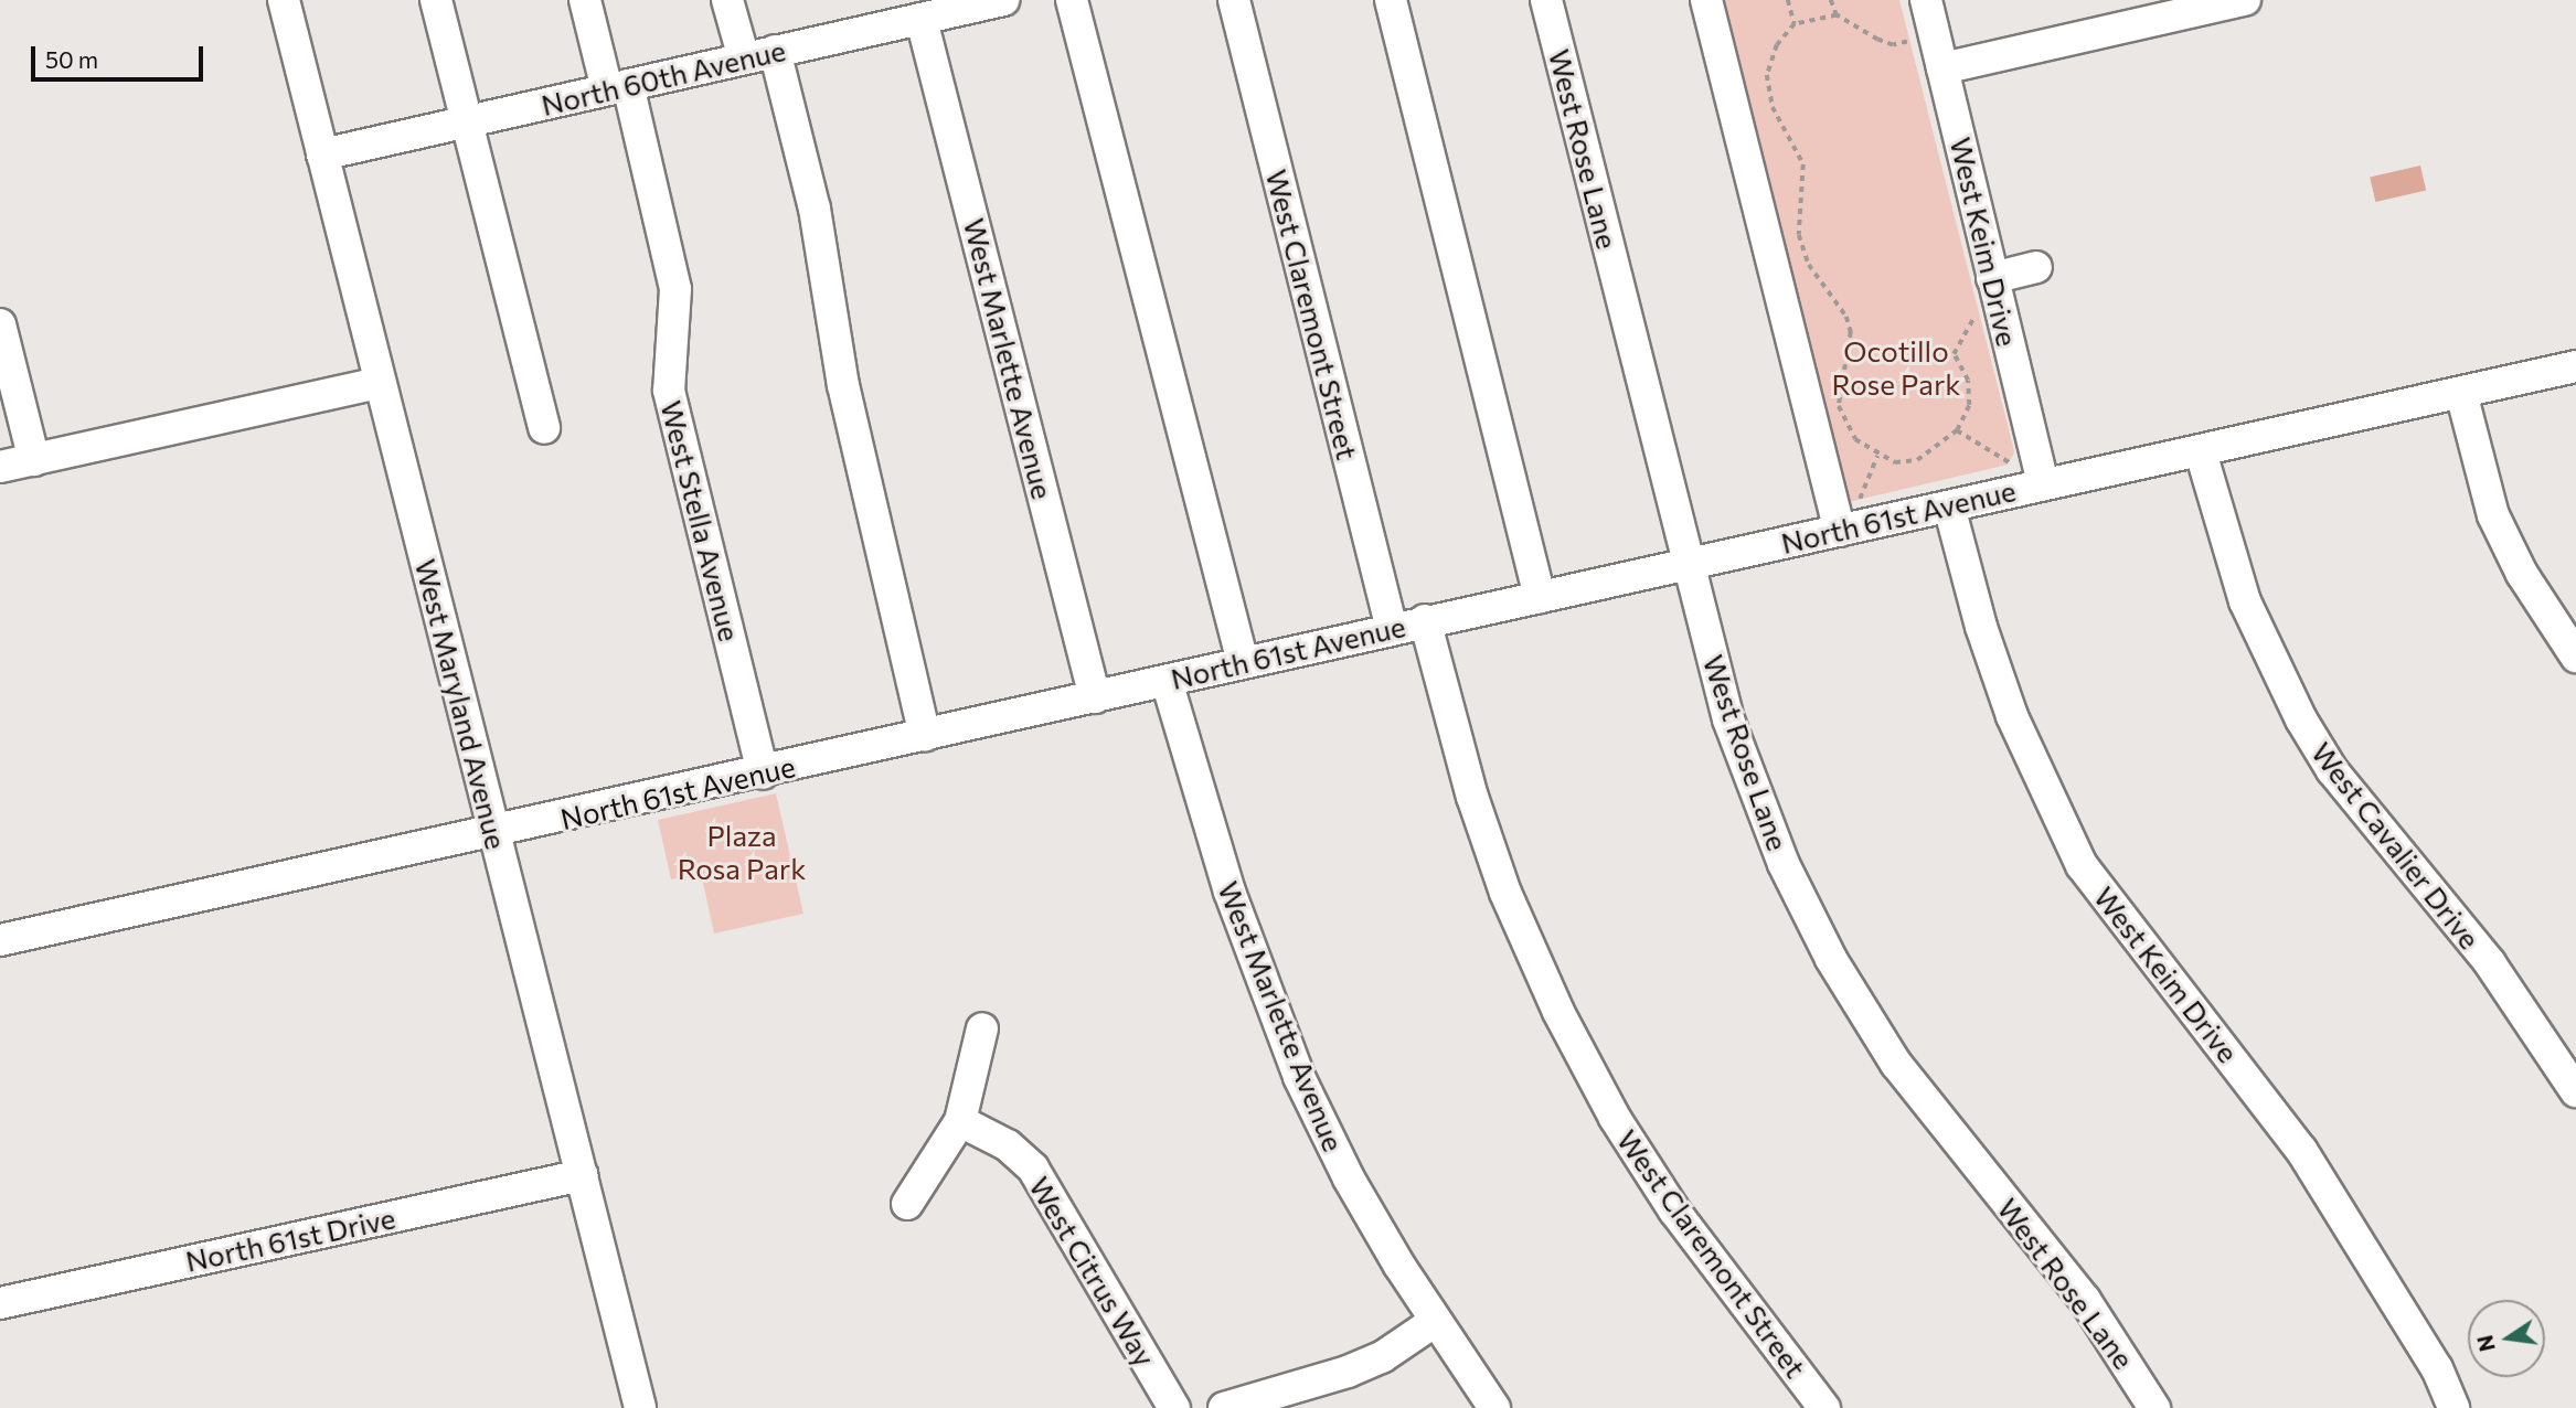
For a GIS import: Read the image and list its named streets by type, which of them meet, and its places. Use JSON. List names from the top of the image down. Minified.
{"streets":{"street":["North 60th Avenue","West Rose Lane","West Keim Drive","West Claremont Street","West Marlette Avenue","North 61st Avenue","West Stella Avenue","West Maryland Avenue","West Cavalier Drive","North 61st Drive","West Citrus Way"]},"crossings":[["North 60th Avenue","West Marlette Avenue"],["North 60th Avenue","West Stella Avenue"],["North 60th Avenue","West Maryland Avenue"],["West Rose Lane","North 61st Avenue"],["West Keim Drive","North 61st Avenue"],["West Claremont Street","North 61st Avenue"],["West Marlette Avenue","North 61st Avenue"],["North 61st Avenue","West Stella Avenue"],["North 61st Avenue","West Maryland Avenue"],["North 61st Avenue","West Cavalier Drive"],["West Maryland Avenue","North 61st Drive"]],"parks":["Ocotillo Rose Park","Plaza Rosa Park"],"scale_bar":"50 m","north":"left"}
